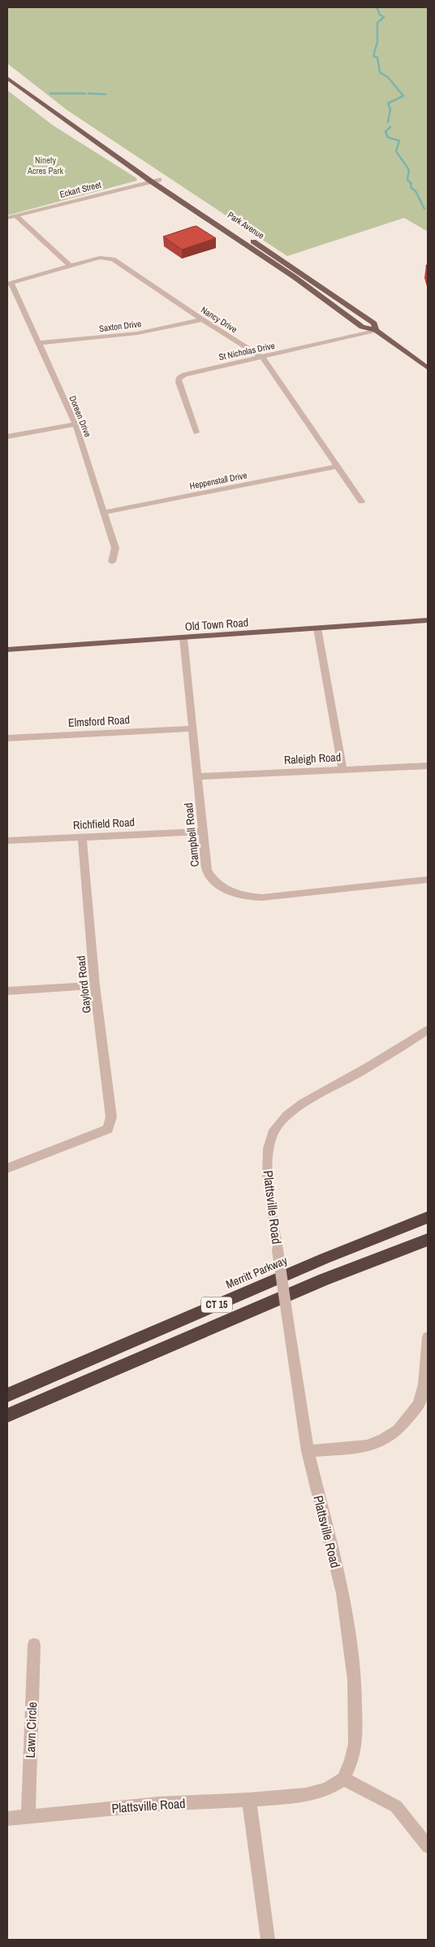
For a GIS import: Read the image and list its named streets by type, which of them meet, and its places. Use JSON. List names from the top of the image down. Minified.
{"streets":{"highway":["Merritt Parkway","CT 15"],"main road":["Park Avenue","Old Town Road"],"street":["Eckart Street","Nancy Drive","Saxton Drive","St Nicholas Drive","Doreen Drive","Heppenstall Drive","Elmsford Road","Raleigh Road","Richfield Road","Campbell Road","Gaylord Road","Plattsville Road","Lawn Circle"]},"crossings":[["Eckart Street","Park Avenue"],["Park Avenue","St Nicholas Drive"],["Nancy Drive","Saxton Drive"],["Nancy Drive","St Nicholas Drive"],["Nancy Drive","Doreen Drive"],["Nancy Drive","Heppenstall Drive"],["Saxton Drive","Doreen Drive"],["Doreen Drive","Heppenstall Drive"],["Old Town Road","Campbell Road"],["Elmsford Road","Campbell Road"],["Raleigh Road","Campbell Road"],["Richfield Road","Campbell Road"],["Richfield Road","Gaylord Road"],["Plattsville Road","Lawn Circle"]],"parks":["Ninety Acres Park"]}
